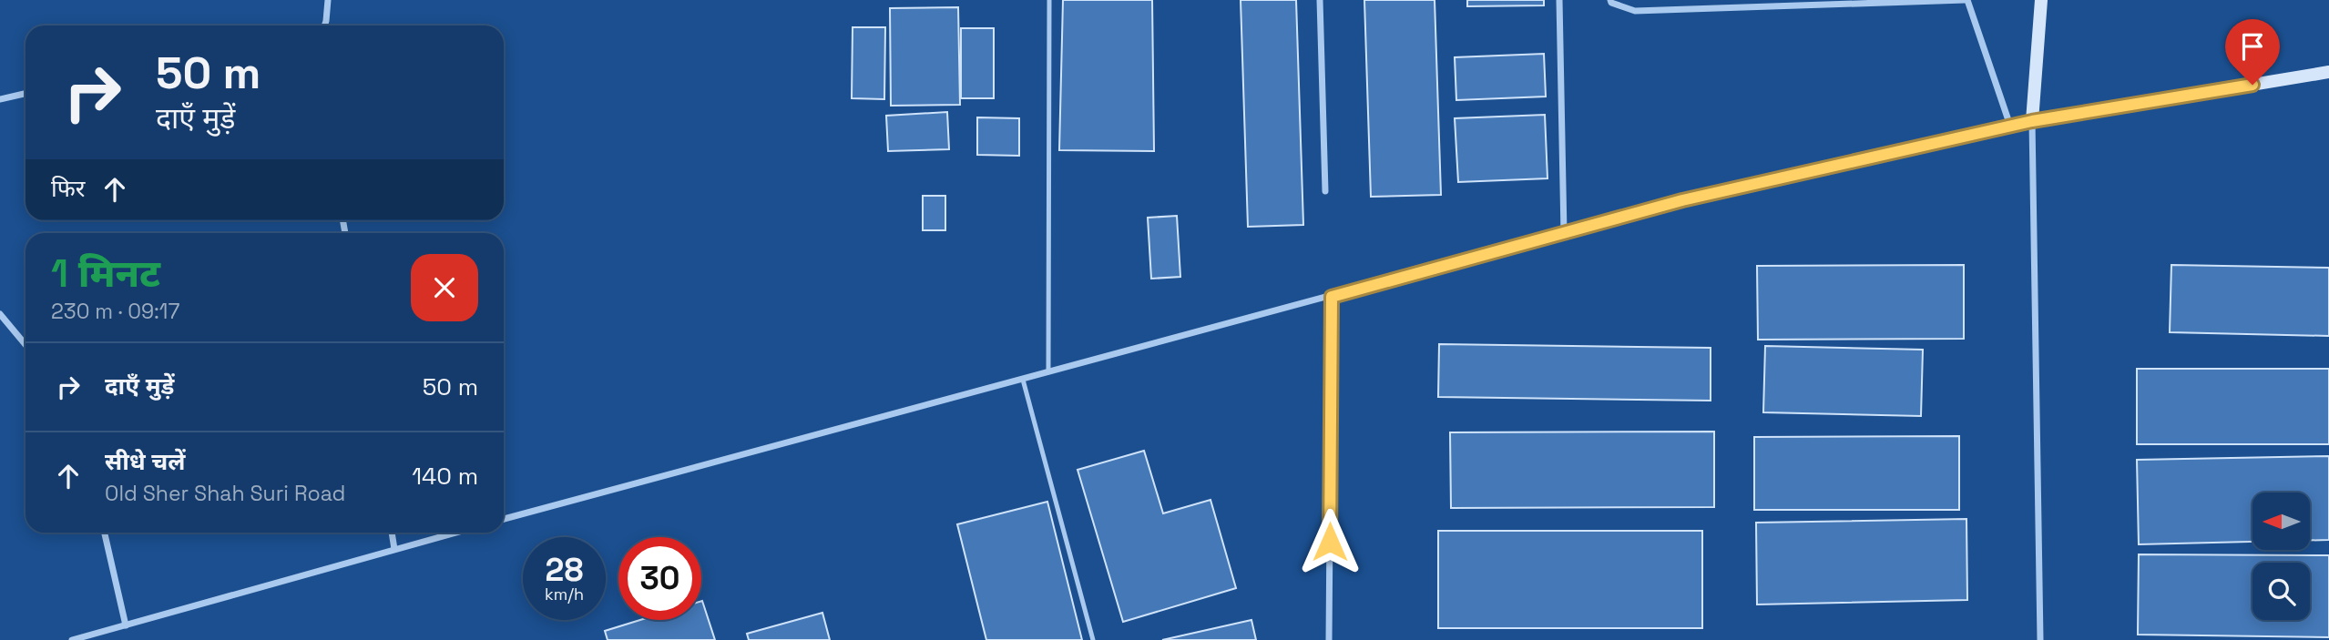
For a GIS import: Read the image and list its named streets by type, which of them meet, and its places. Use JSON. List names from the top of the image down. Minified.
{"north":"left","page":{"turn":["50 m","दाएँ मुड़ें"],"then":"फिर","heading":["1 मिनट","230 m · 09:17"],"list":[{"name":"दाएँ मुड़ें","value":"50 m"},{"name":"सीधे चलें","note":"Old Sher Shah Suri Road","value":"140 m"}],"speed":"28 km/h","limit":"30"}}
